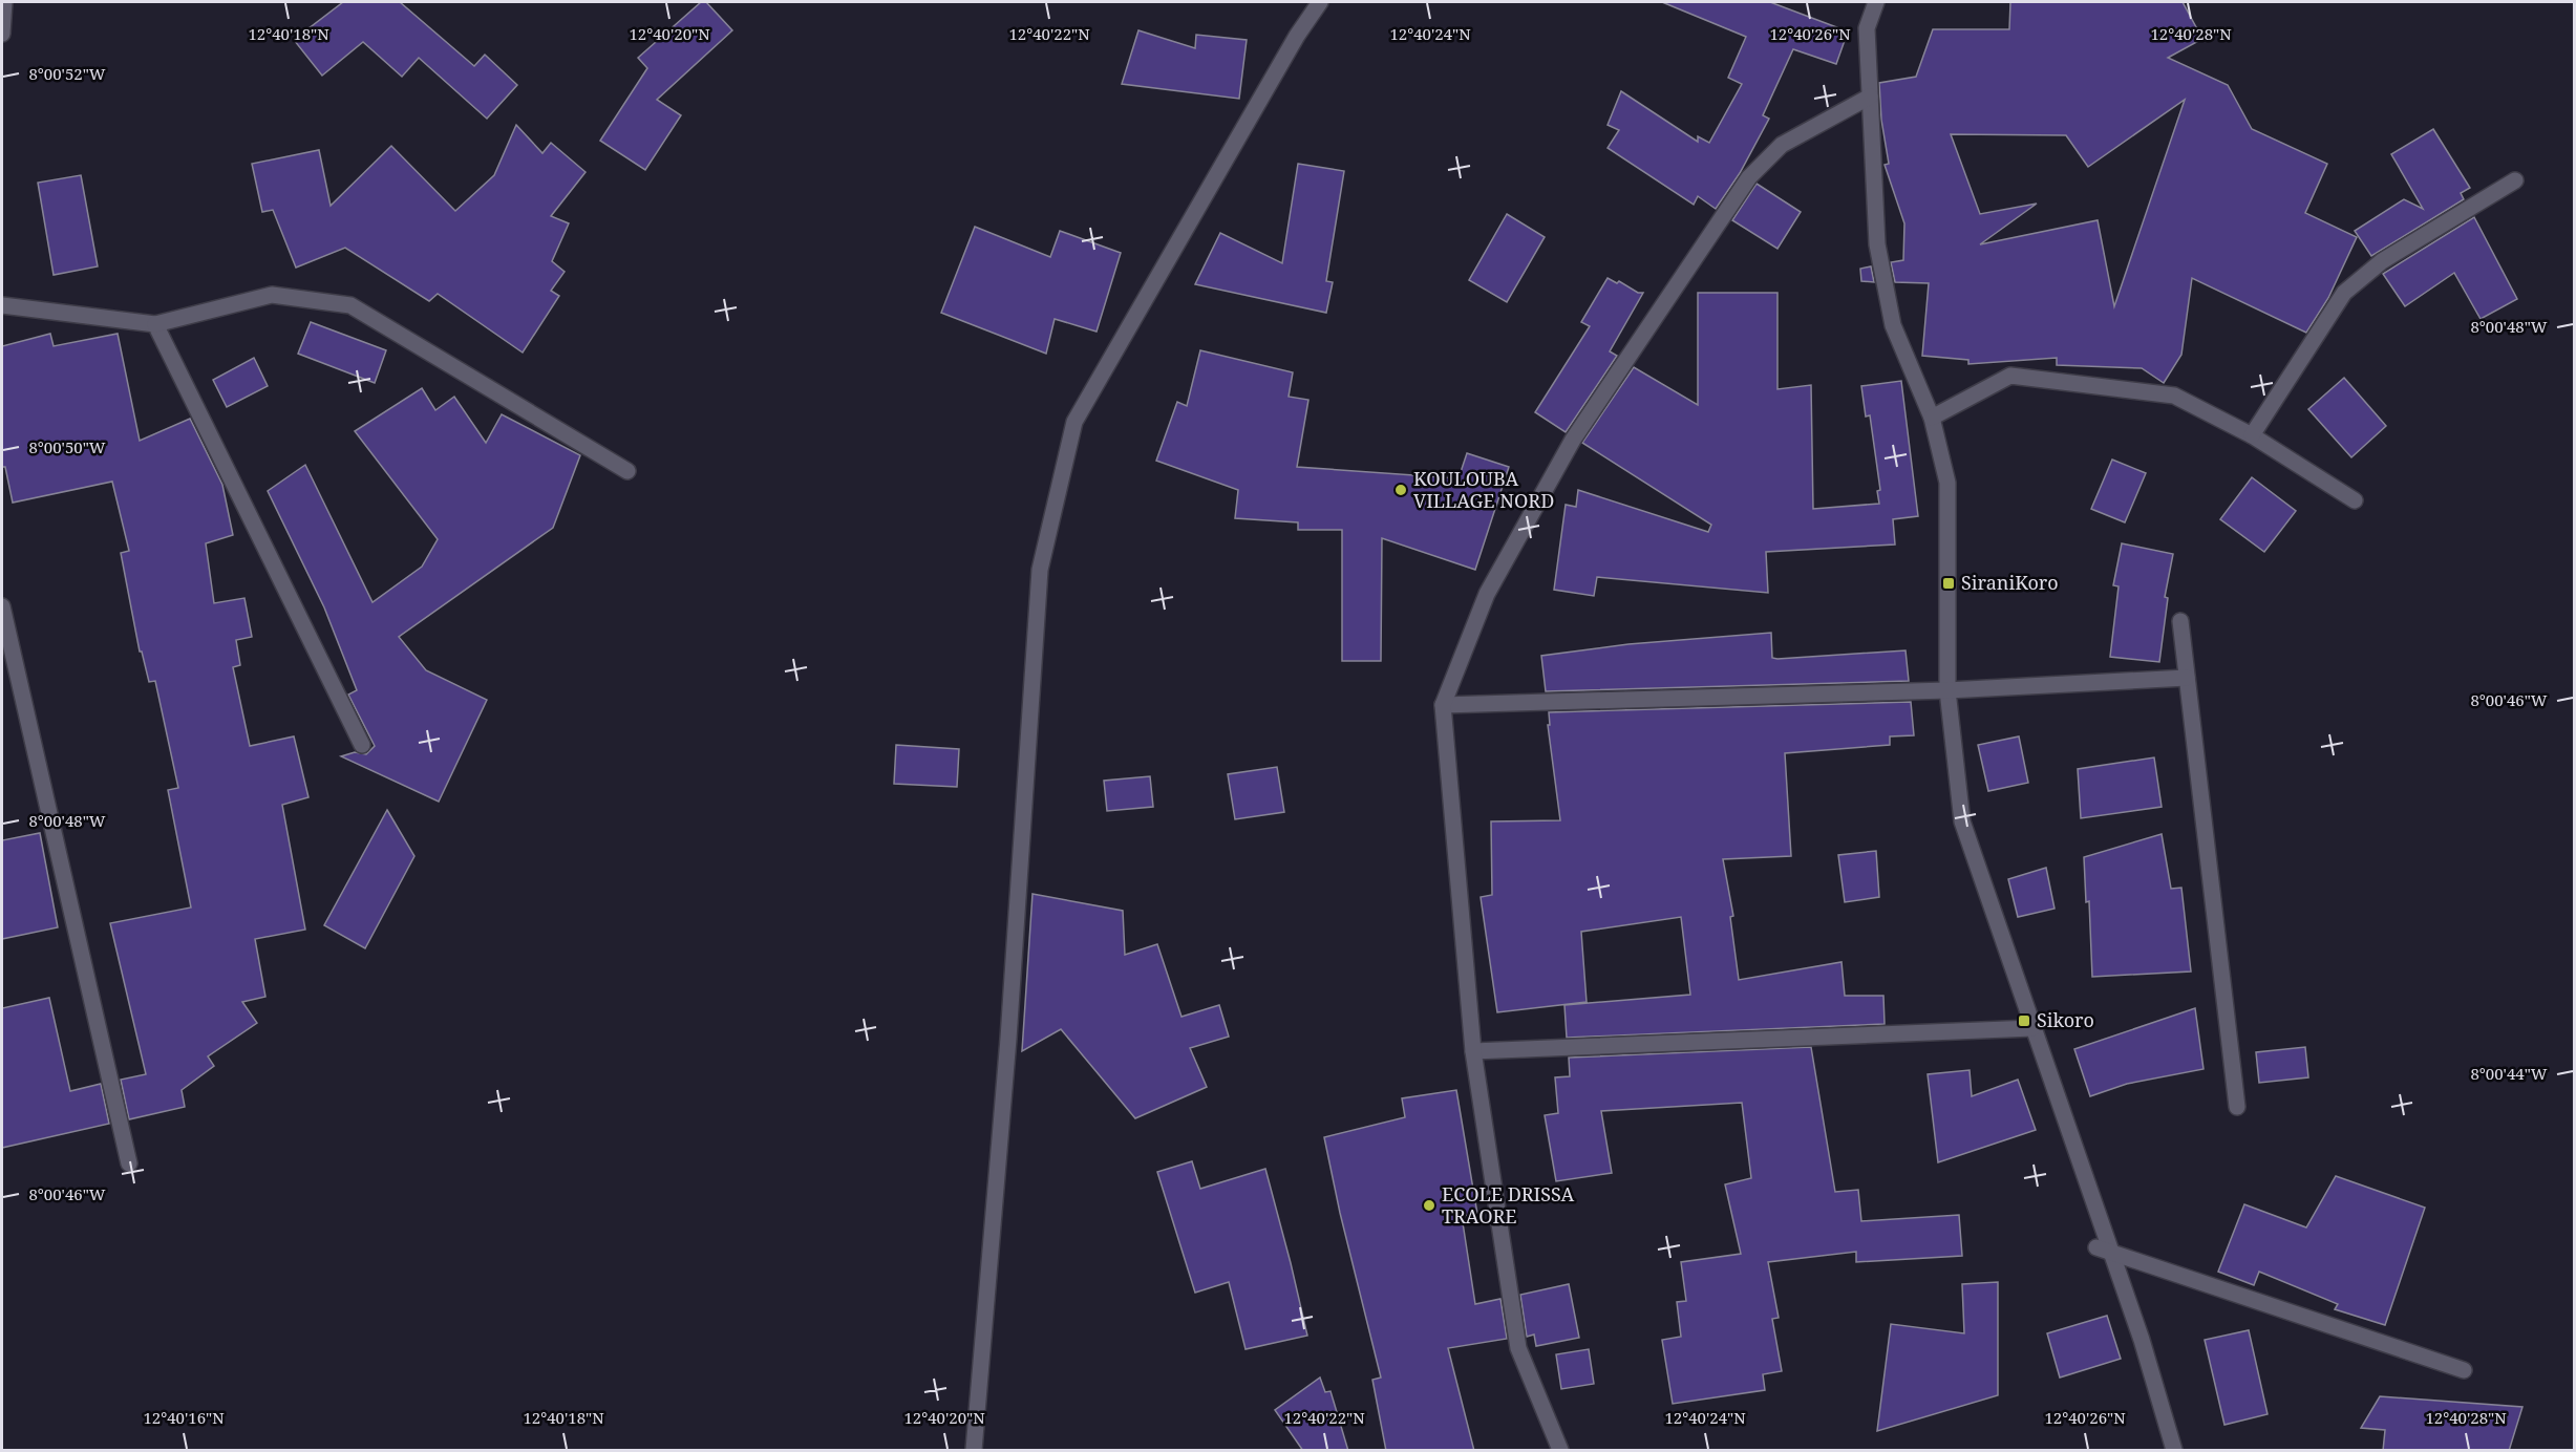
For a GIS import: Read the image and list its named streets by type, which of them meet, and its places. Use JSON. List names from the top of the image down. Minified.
{"places":{"other":["KOULOUBA VILLAGE NORD","ECOLE DRISSA TRAORE"],"transit":["SiraniKoro","Sikoro"]},"coordinates":["12°40'18\"N","12°40'20\"N","12°40'22\"N","12°40'24\"N","12°40'26\"N","12°40'28\"N","8°00'52\"W","8°00'48\"W","8°00'50\"W","8°00'46\"W","8°00'44\"W","12°40'16\"N"]}
